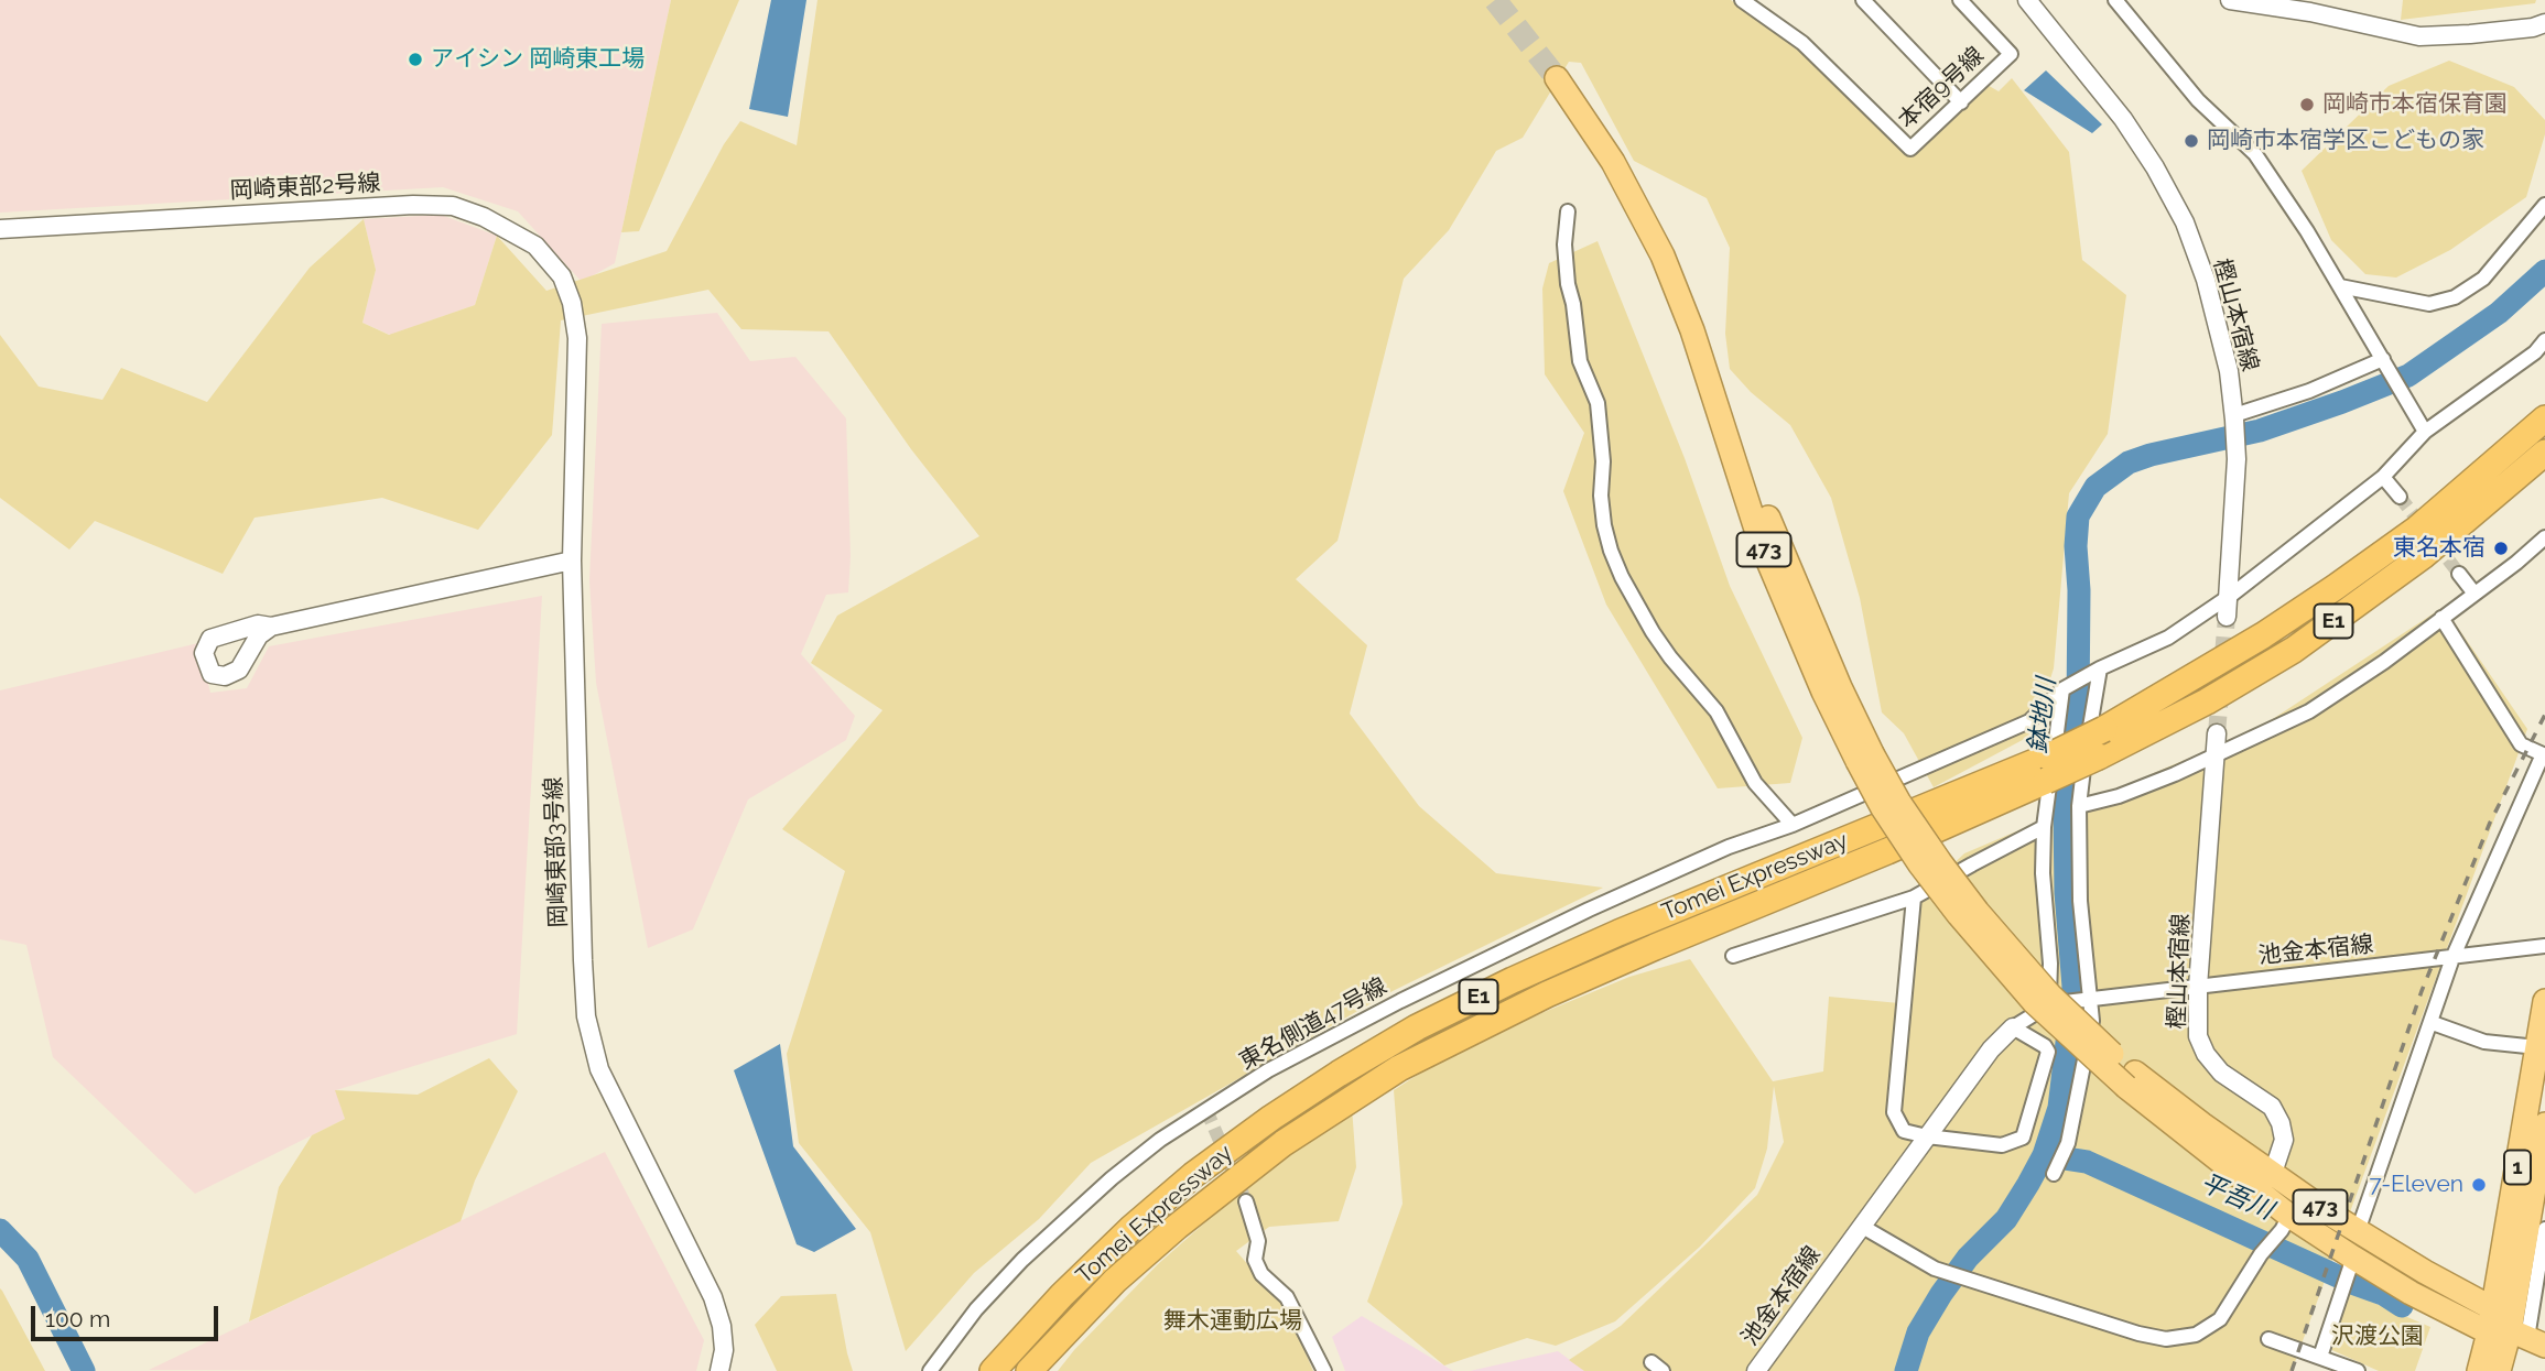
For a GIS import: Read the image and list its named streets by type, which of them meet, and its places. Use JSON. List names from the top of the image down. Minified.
{"streets":{"highway":["473","E1","Tomei Expressway","1"],"street":["本宿9号線","岡崎東部2号線","樫山本宿線","岡崎東部3号線","池金本宿線","東名側道47号線"]},"crossings":[["岡崎東部2号線","岡崎東部3号線"],["樫山本宿線","473"],["樫山本宿線","池金本宿線"],["樫山本宿線","東名側道47号線"],["473","1"]],"water":["鉢地川","平吾川"],"parks":["舞木運動広場","沢渡公園"],"places":["アイシン 岡崎東工場","岡崎市本宿保育園","岡崎市本宿学区こどもの家","東名本宿","7-Eleven"],"scale_bar":"100 m"}
